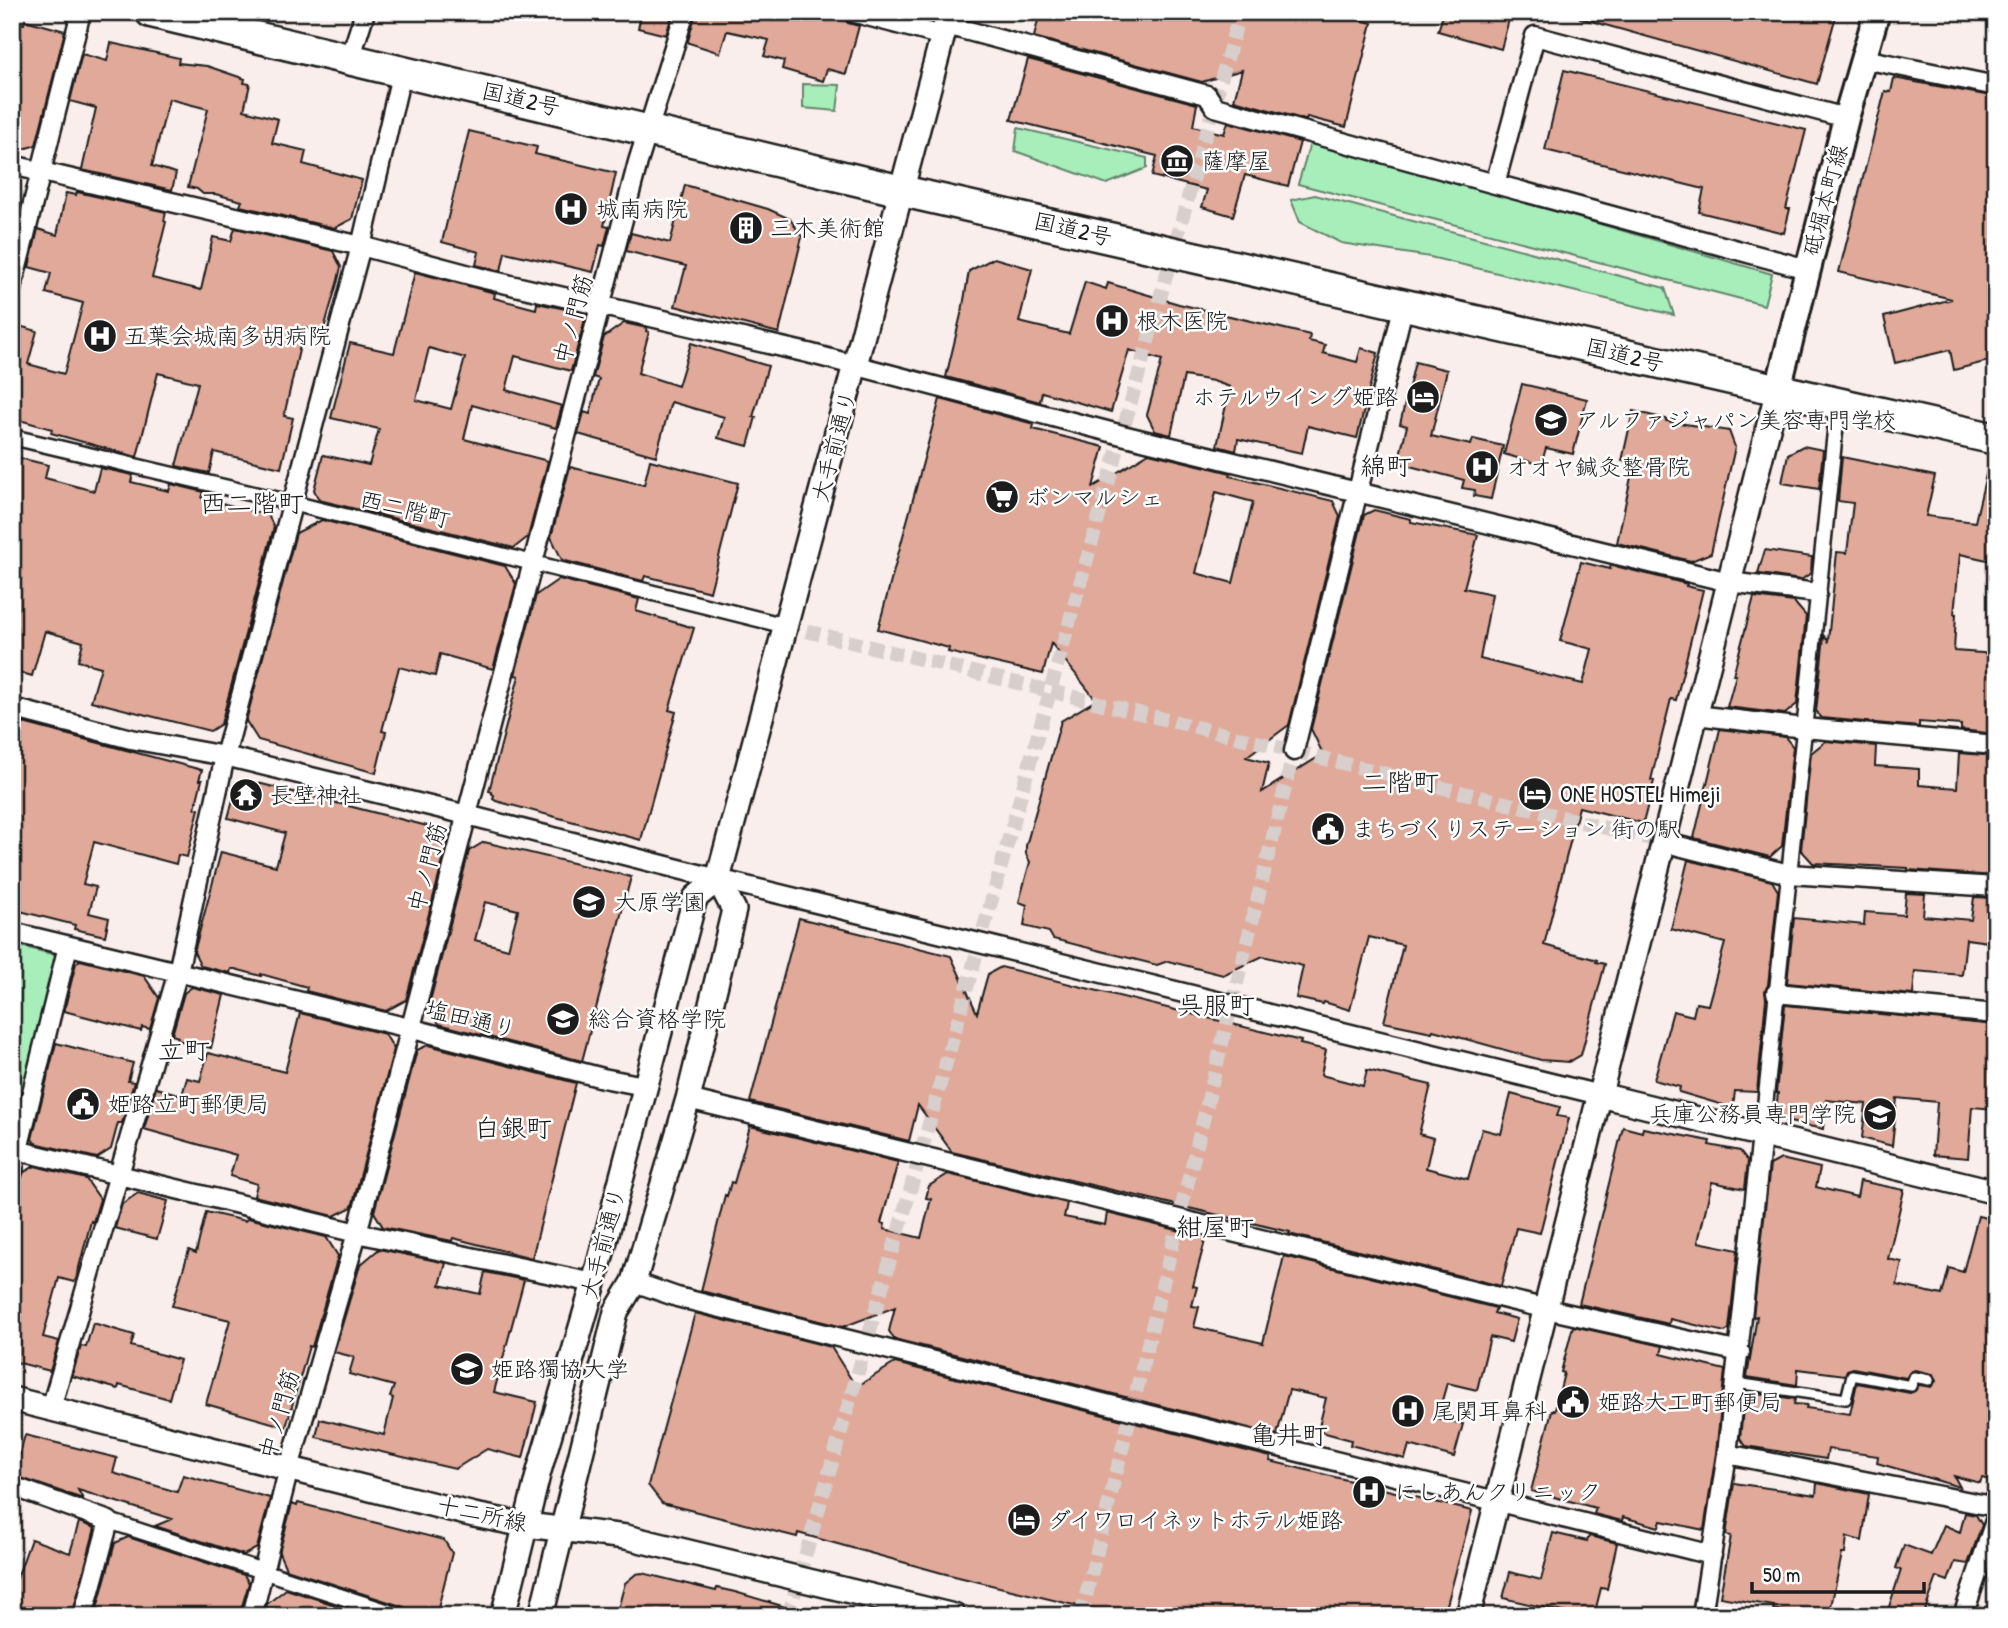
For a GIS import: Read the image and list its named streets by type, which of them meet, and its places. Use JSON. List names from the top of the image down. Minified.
{"streets":{"highway":["国道2号"],"main road":["砥堀本町線"],"street":["中ノ門筋","大手前通り","西二階町","塩田通り","十二所線"]},"crossings":[["国道2号","砥堀本町線"],["国道2号","中ノ門筋"],["国道2号","大手前通り"],["中ノ門筋","西二階町"],["中ノ門筋","塩田通り"],["中ノ門筋","十二所線"],["大手前通り","西二階町"],["大手前通り","塩田通り"],["大手前通り","十二所線"]],"districts":["綿町","西二階町","二階町","呉服町","立町","白銀町","紺屋町","亀井町"],"places":{"museum":["薩摩屋"],"hospital":["城南病院","根木医院","五葉会城南多胡病院","オオヤ鍼灸整骨院","尾関耳鼻科","にしあんクリニック"],"building":["三木美術館"],"hotel":["ホテルウイング姫路","ONE HOSTEL Himeji","ダイワロイネットホテル姫路"],"school or university":["アルファジャパン美容専門学校","大原学園","総合資格学院","兵庫公務員専門学院","姫路獨協大学"],"supermarket":["ボンマルシェ"],"temple":["長壁神社"],"public building":["まちづくりステーション 街の駅","姫路立町郵便局","姫路大工町郵便局"]},"scale_bar":"50 m"}
